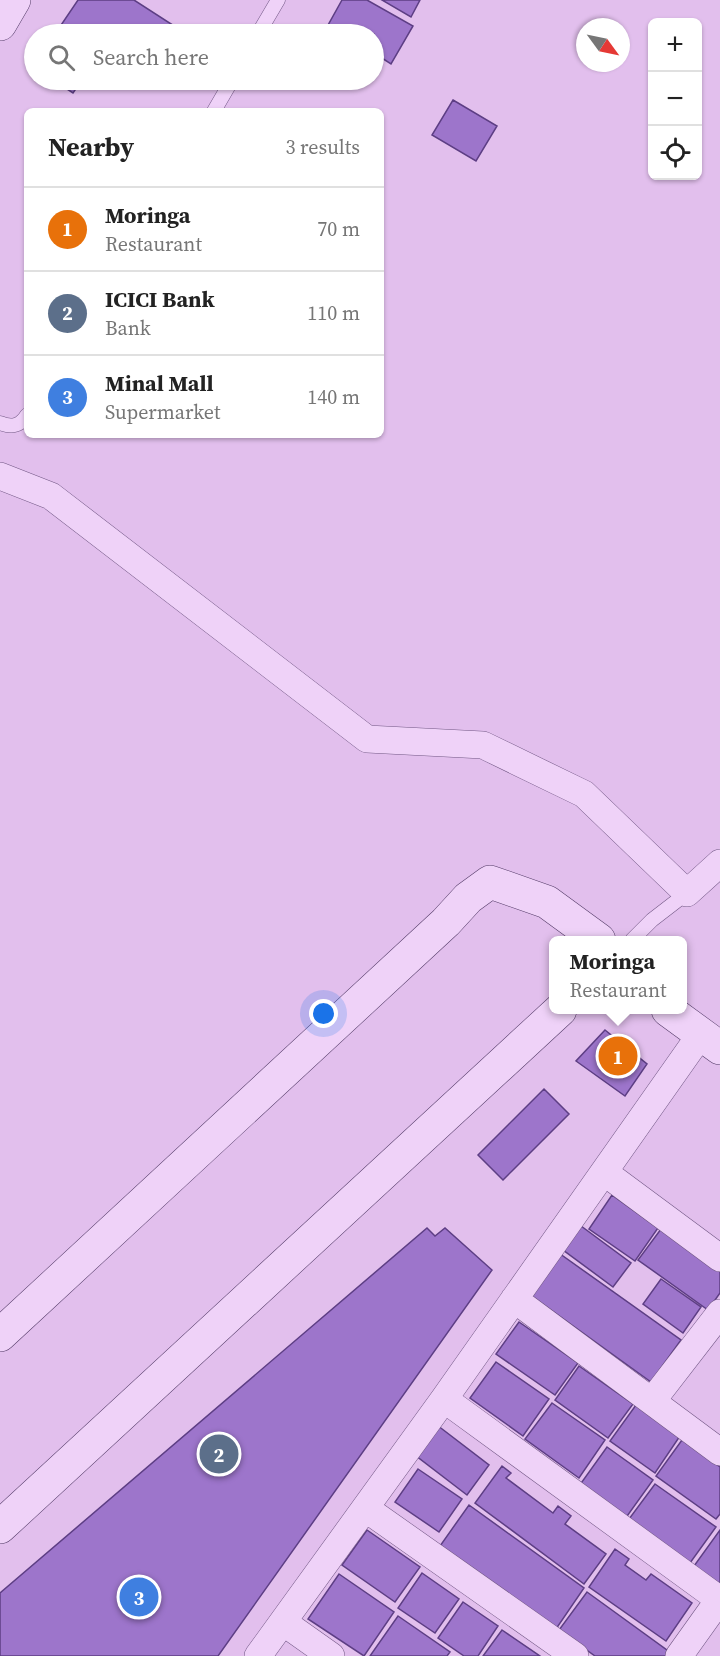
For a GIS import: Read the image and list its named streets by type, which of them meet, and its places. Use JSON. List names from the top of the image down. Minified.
{"north":"bottom right","page":{"map_buttons":["+","−"],"search":"Search here","heading":["Nearby","3 results"],"list":[{"mark":"1","name":"Moringa","note":"Restaurant","value":"70 m"},{"mark":"2","name":"ICICI Bank","note":"Bank","value":"110 m"},{"mark":"3","name":"Minal Mall","note":"Supermarket","value":"140 m"}],"popup":["Moringa","Restaurant"],"pins":["1","2","3"]}}
